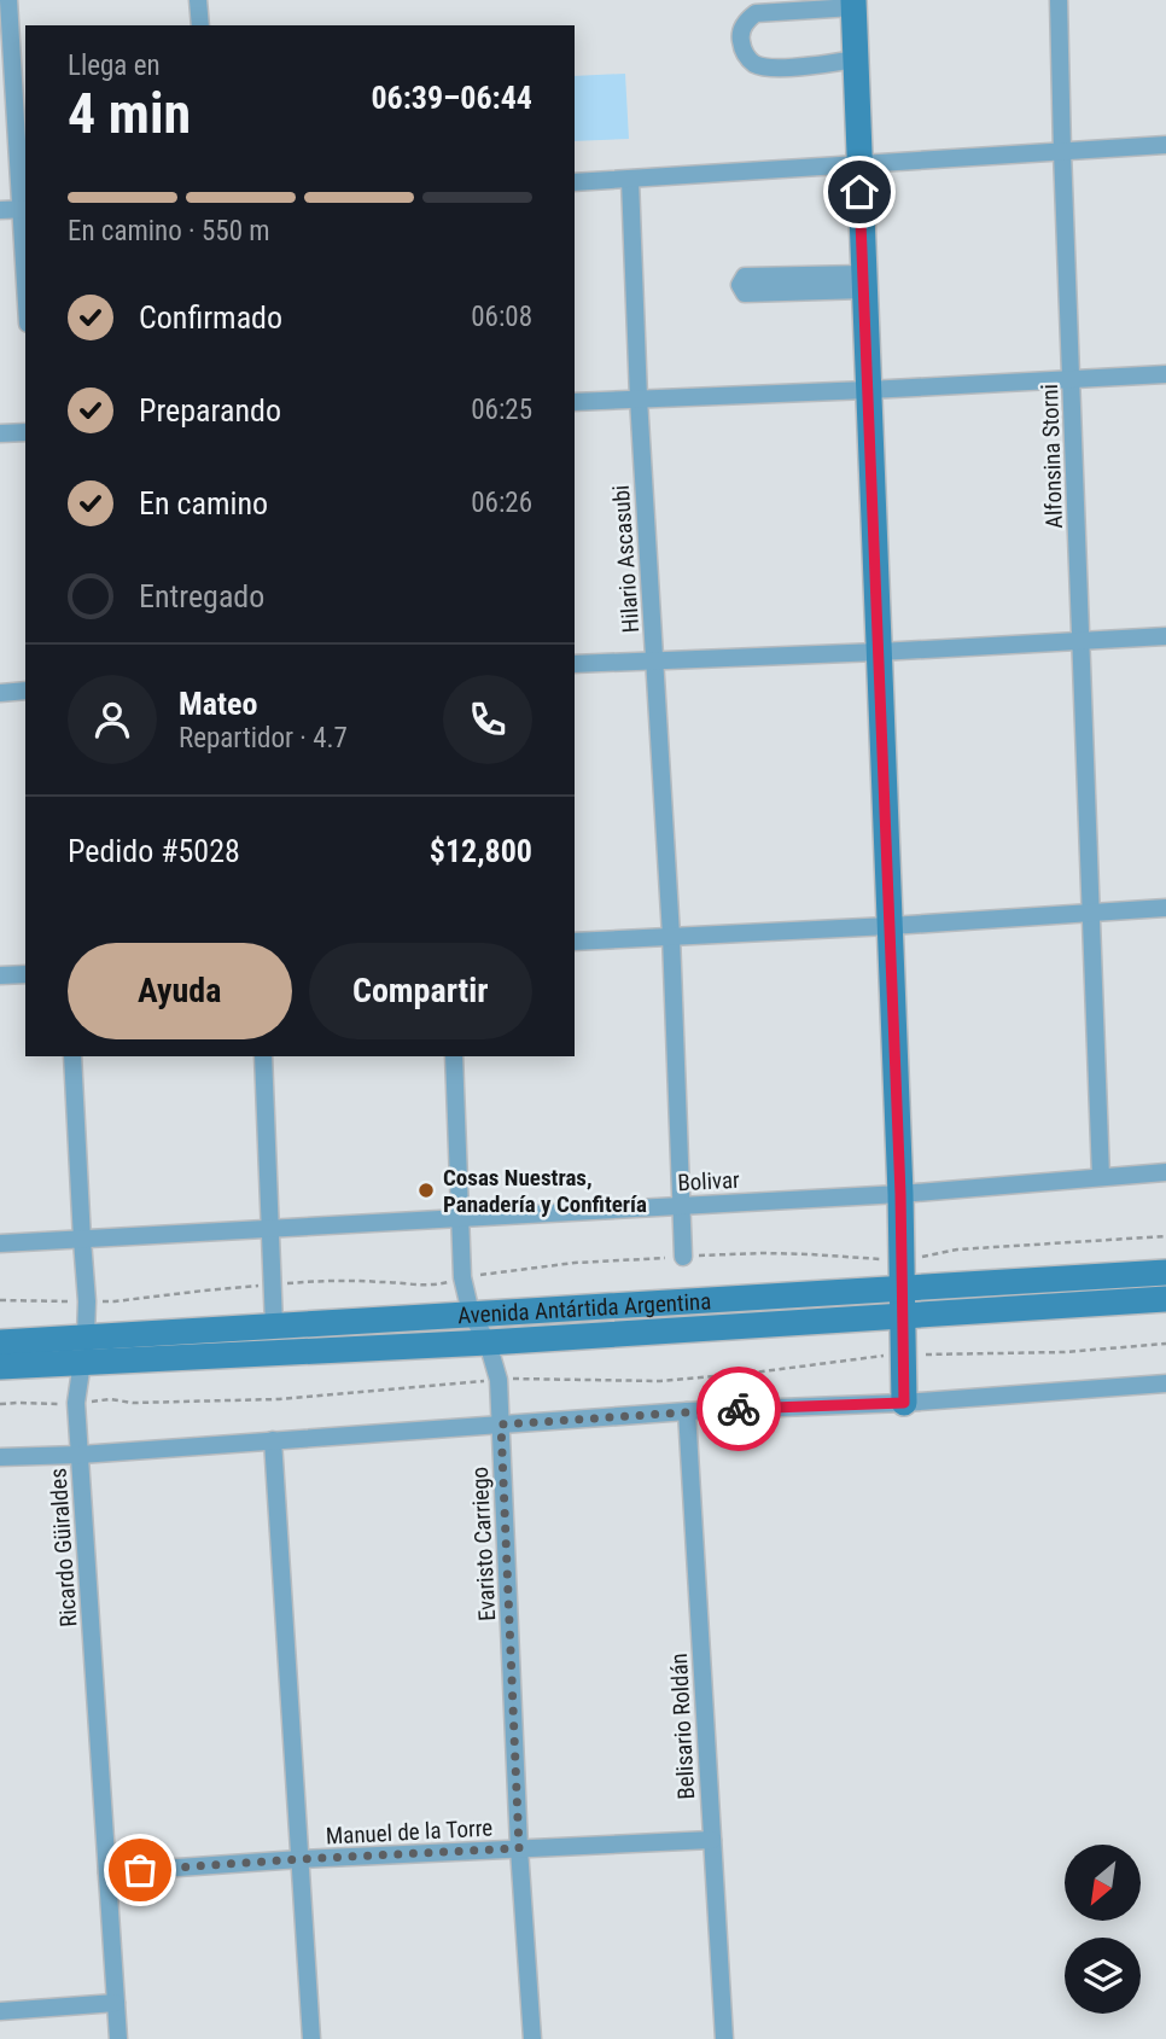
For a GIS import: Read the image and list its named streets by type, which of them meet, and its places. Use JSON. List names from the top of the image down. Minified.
{"streets":{"main road":["Avenida Antártida Argentina"],"street":["Alfonsina Storni","Hilario Ascasubi","Bolivar","Evaristo Carriego","Ricardo Güiraldes","Belisario Roldán","Manuel de la Torre"]},"crossings":[["Alfonsina Storni","Bolivar"],["Bolivar","Evaristo Carriego"],["Bolivar","Ricardo Güiraldes"],["Avenida Antártida Argentina","Evaristo Carriego"],["Avenida Antártida Argentina","Ricardo Güiraldes"],["Evaristo Carriego","Manuel de la Torre"],["Ricardo Güiraldes","Manuel de la Torre"],["Belisario Roldán","Manuel de la Torre"]],"places":["Cosas Nuestras, Panadería y Confitería"],"north":"bottom left","page":{"heading":["4 min","Llega en","06:39–06:44"],"panel":["Mateo","Repartidor · 4.7","Pedido #5028","$12,800"],"bar":"En camino · 550 m","list":[["Confirmado","06:08"],["Preparando","06:25"],["En camino","06:26"],"Entregado"],"buttons":["Ayuda","Compartir"]}}
